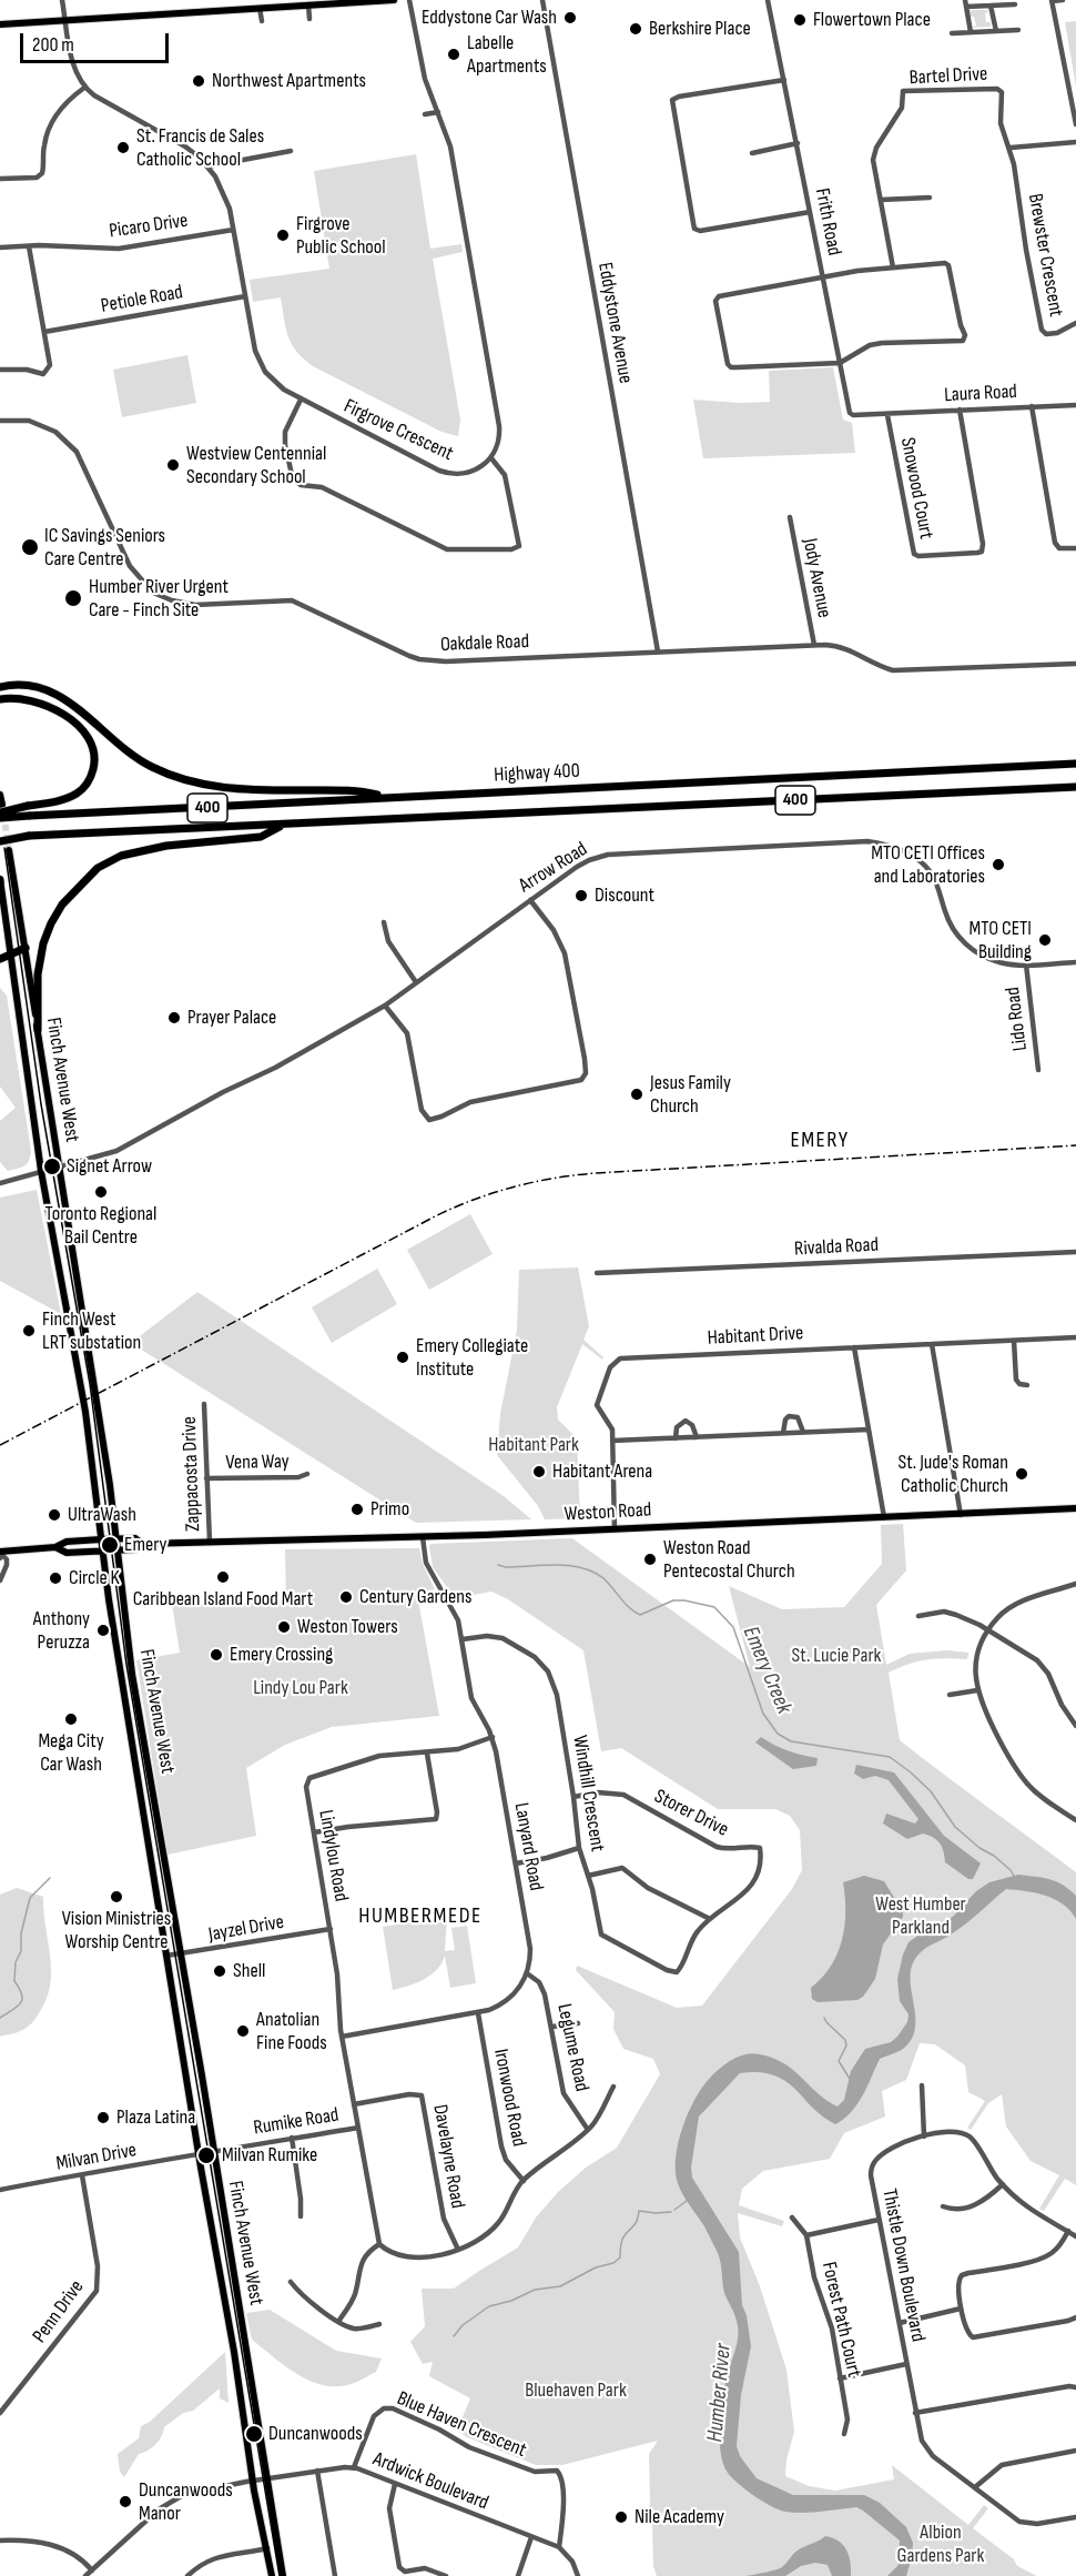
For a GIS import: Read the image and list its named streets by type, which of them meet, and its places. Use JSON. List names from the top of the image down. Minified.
{"streets":{"highway":["Highway 400","400"],"main road":["Finch Avenue West","Weston Road"],"street":["Bartel Drive","Frith Road","Picaro Drive","Brewster Crescent","Petiole Road","Eddystone Avenue","Laura Road","Firgrove Crescent","Snowood Court","Jody Avenue","Oakdale Road","Arrow Road","Lido Road","Rivalda Road","Habitant Drive","Vena Way","Zappacosta Drive","Windhill Crescent","Storer Drive","Lanyard Road","Lindylou Road","Jayzel Drive","Legume Road","Ironwood Road","Rumike Road","Davelayne Road","Milvan Drive","Thistle Down Boulevard","Penn Drive","Forest Path Court","Blue Haven Crescent","Ardwick Boulevard"]},"crossings":[["Bartel Drive","Brewster Crescent"],["Frith Road","Laura Road"],["Frith Road","Snowood Court"],["Picaro Drive","Firgrove Crescent"],["Petiole Road","Firgrove Crescent"],["Eddystone Avenue","Oakdale Road"],["Laura Road","Snowood Court"],["Jody Avenue","Oakdale Road"],["Arrow Road","Lido Road"],["Arrow Road","Finch Avenue West"],["Finch Avenue West","Weston Road"],["Finch Avenue West","Jayzel Drive"],["Finch Avenue West","Rumike Road"],["Finch Avenue West","Milvan Drive"],["Finch Avenue West","Ardwick Boulevard"],["Habitant Drive","Weston Road"],["Vena Way","Zappacosta Drive"],["Zappacosta Drive","Weston Road"],["Weston Road","Lanyard Road"],["Windhill Crescent","Storer Drive"],["Windhill Crescent","Lanyard Road"],["Lanyard Road","Lindylou Road"],["Lanyard Road","Legume Road"],["Lindylou Road","Jayzel Drive"],["Lindylou Road","Rumike Road"],["Lindylou Road","Davelayne Road"],["Rumike Road","Milvan Drive"],["Milvan Drive","Penn Drive"],["Blue Haven Crescent","Ardwick Boulevard"]],"districts":["EMERY","HUMBERMEDE"],"water":["Emery Creek","Humber River"],"parks":["Habitant Park","St. Lucie Park","Lindy Lou Park","West Humber Parkland","Bluehaven Park","Albion Gardens Park"],"places":["Eddystone Car Wash","Flowertown Place","Berkshire Place","Labelle Apartments","Northwest Apartments","St. Francis de Sales Catholic School","Firgrove Public School","Westview Centennial Secondary School","IC Savings Seniors Care Centre","Humber River Urgent Care - Finch Site","MTO CETI Offices and Laboratories","Discount","MTO CETI Building","Prayer Palace","Jesus Family Church","Signet Arrow","Toronto Regional Bail Centre","Finch West LRT substation","Emery Collegiate Institute","Habitant Arena","St. Jude's Roman Catholic Church","Primo","UltraWash","Emery","Weston Road Pentecostal Church","Caribbean Island Food Mart","Circle K","Century Gardens","Weston Towers","Anthony Peruzza","Emery Crossing","Mega City Car Wash","Vision Ministries Worship Centre","Shell","Anatolian Fine Foods","Plaza Latina","Milvan Rumike","Duncanwoods","Duncanwoods Manor","Nile Academy"],"scale_bar":"200 m"}
